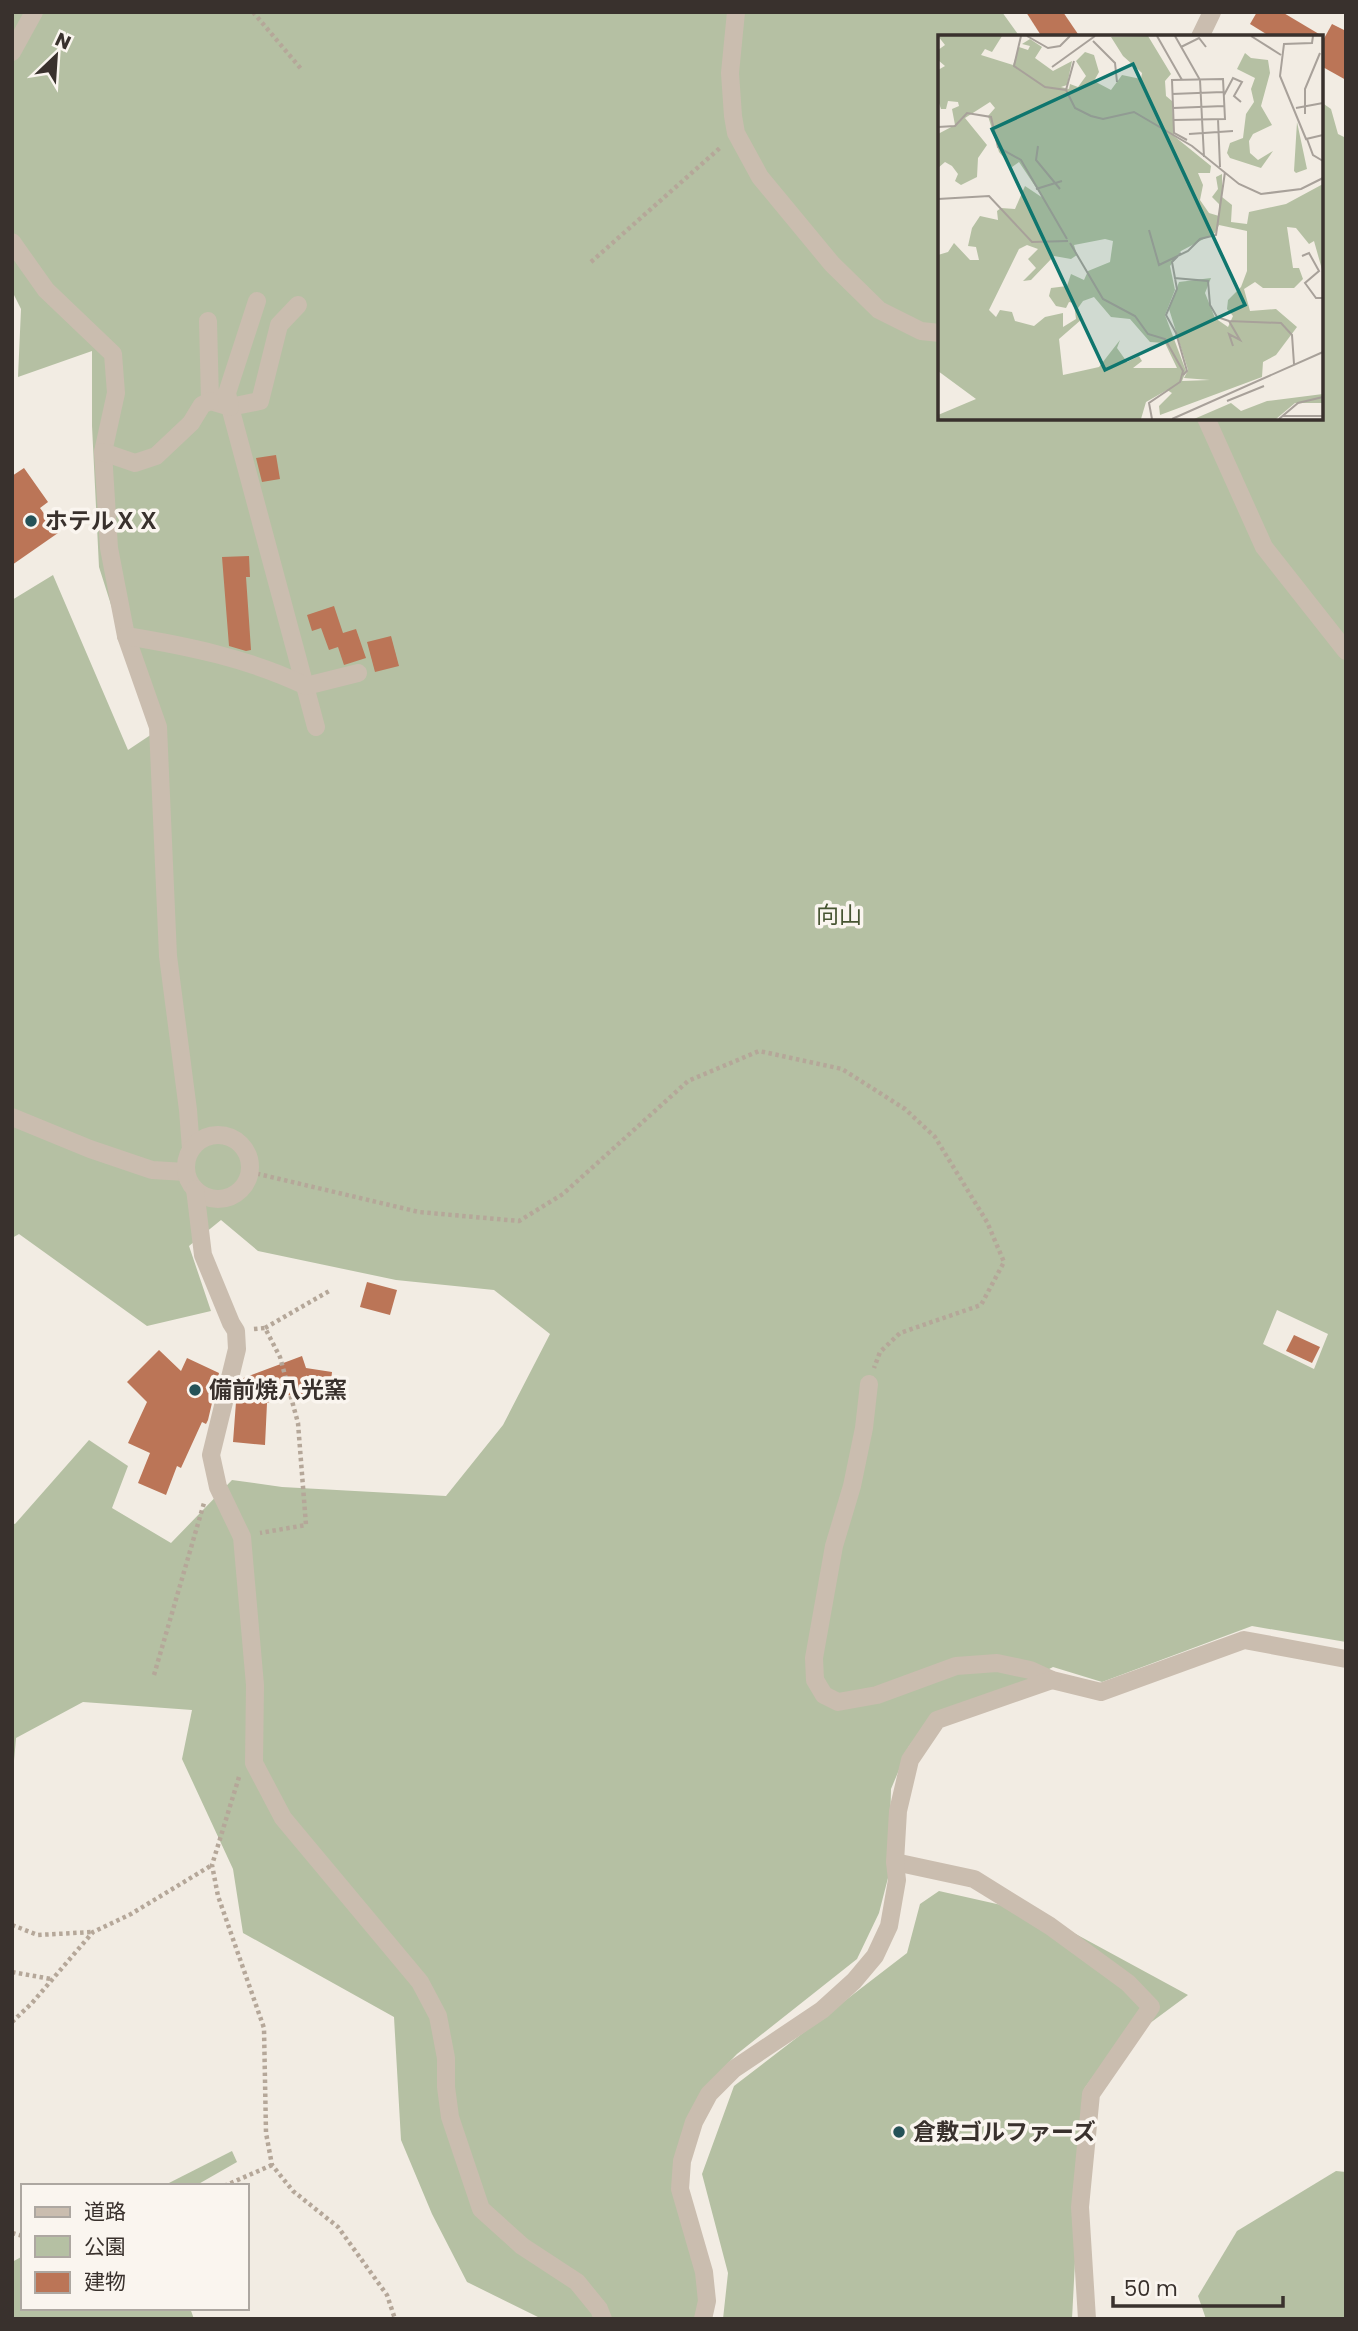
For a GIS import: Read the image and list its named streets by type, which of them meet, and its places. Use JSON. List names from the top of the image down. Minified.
{"parks":["向山"],"places":["ホテルＸＸ","備前焼八光窯","倉敷ゴルファーズ"],"legend":["道路","公園","建物"],"scale_bar":"50 m","north":"top right"}
